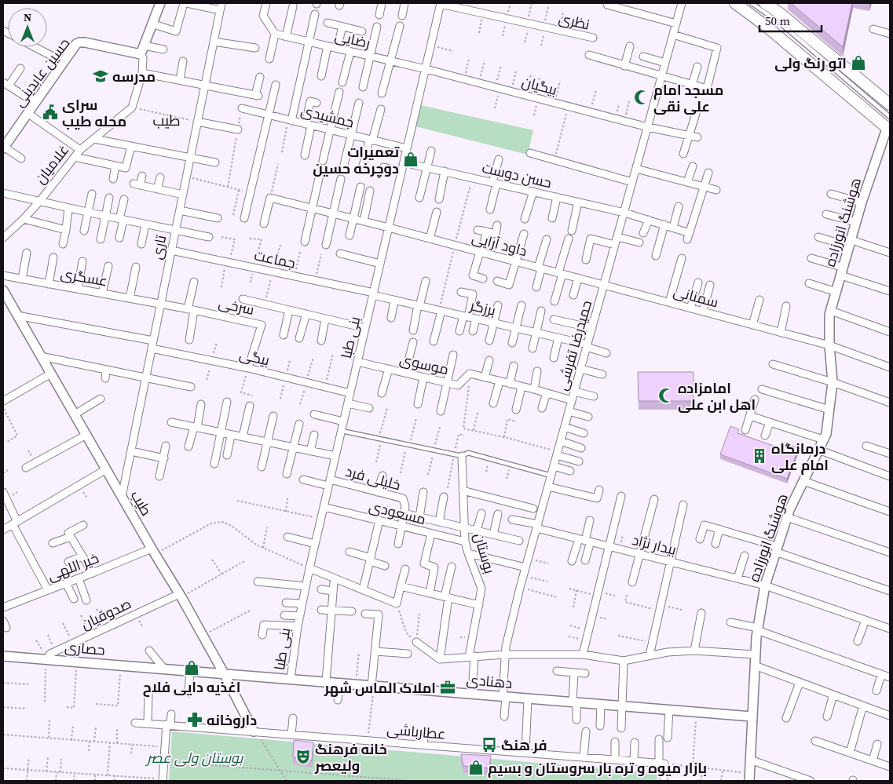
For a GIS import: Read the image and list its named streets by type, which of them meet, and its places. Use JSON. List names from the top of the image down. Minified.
{"streets":{"main road":["حسین عابدینی","هوشنگ انورزاده","طیب","حصاری","دهنادی"],"street":["نظری","رضایی","بیگیان","جمشیدی","غلامیان","حسن دوست","داود آرایی","تاری","جماعت","عسگری","سمنانی","سرخی","برزگر","بنی طبا","حمیدرضا تفرشی","بیگی","موسوی","خلیلی فرد","مسعودی","بیدار نژاد","بوستان","خیر اللهی","صدوقیان","عطارباشی"]},"crossings":[["نظری","بنی طبا"],["رضایی","بیگیان"],["رضایی","بنی طبا"],["بیگیان","بنی طبا"],["بیگیان","حمیدرضا تفرشی"],["جمشیدی","بنی طبا"],["حسن دوست","بنی طبا"],["حسن دوست","حمیدرضا تفرشی"],["هوشنگ انورزاده","سمنانی"],["هوشنگ انورزاده","بیدار نژاد"],["هوشنگ انورزاده","دهنادی"],["داود آرایی","سمنانی"],["داود آرایی","بنی طبا"],["داود آرایی","حمیدرضا تفرشی"],["تاری","جماعت"],["تاری","عسگری"],["تاری","سرخی"],["تاری","بیگی"],["تاری","طیب"],["جماعت","برزگر"],["جماعت","بنی طبا"],["عسگری","سرخی"],["سمنانی","حمیدرضا تفرشی"],["سرخی","بیگی"],["برزگر","بنی طبا"],["برزگر","حمیدرضا تفرشی"],["بنی طبا","بیگی"],["بنی طبا","موسوی"],["بنی طبا","خلیلی فرد"],["بنی طبا","مسعودی"],["بنی طبا","دهنادی"],["حمیدرضا تفرشی","بیدار نژاد"],["حمیدرضا تفرشی","دهنادی"],["طیب","خیر اللهی"],["طیب","صدوقیان"],["طیب","حصاری"],["طیب","دهنادی"],["طیب","عطارباشی"],["مسعودی","بوستان"],["بوستان","دهنادی"],["صدوقیان","حصاری"],["حصاری","دهنادی"]],"districts":["طیب"],"parks":["بوستان ولی عصر"],"places":{"shop":["اتو رنگ ولی","تعمیرات دوچرخه حسین","اغذیه دایی فلاح","بازار میوه و تره بار سروستان و بسیم"],"school or university":["مدرسه"],"mosque":["مسجد امام علی نقی","امامزاده اهل ابن علی"],"public building":["سرای محله طیب"],"building":["درمانگاه امام علی"],"office":["املاک الماس شهر"],"pharmacy":["داروخانه"],"bus stop":["فر هنگ"],"theatre":["خانه فرهنگ ولیعصر"]},"scale_bar":"50 m","north":"top"}
